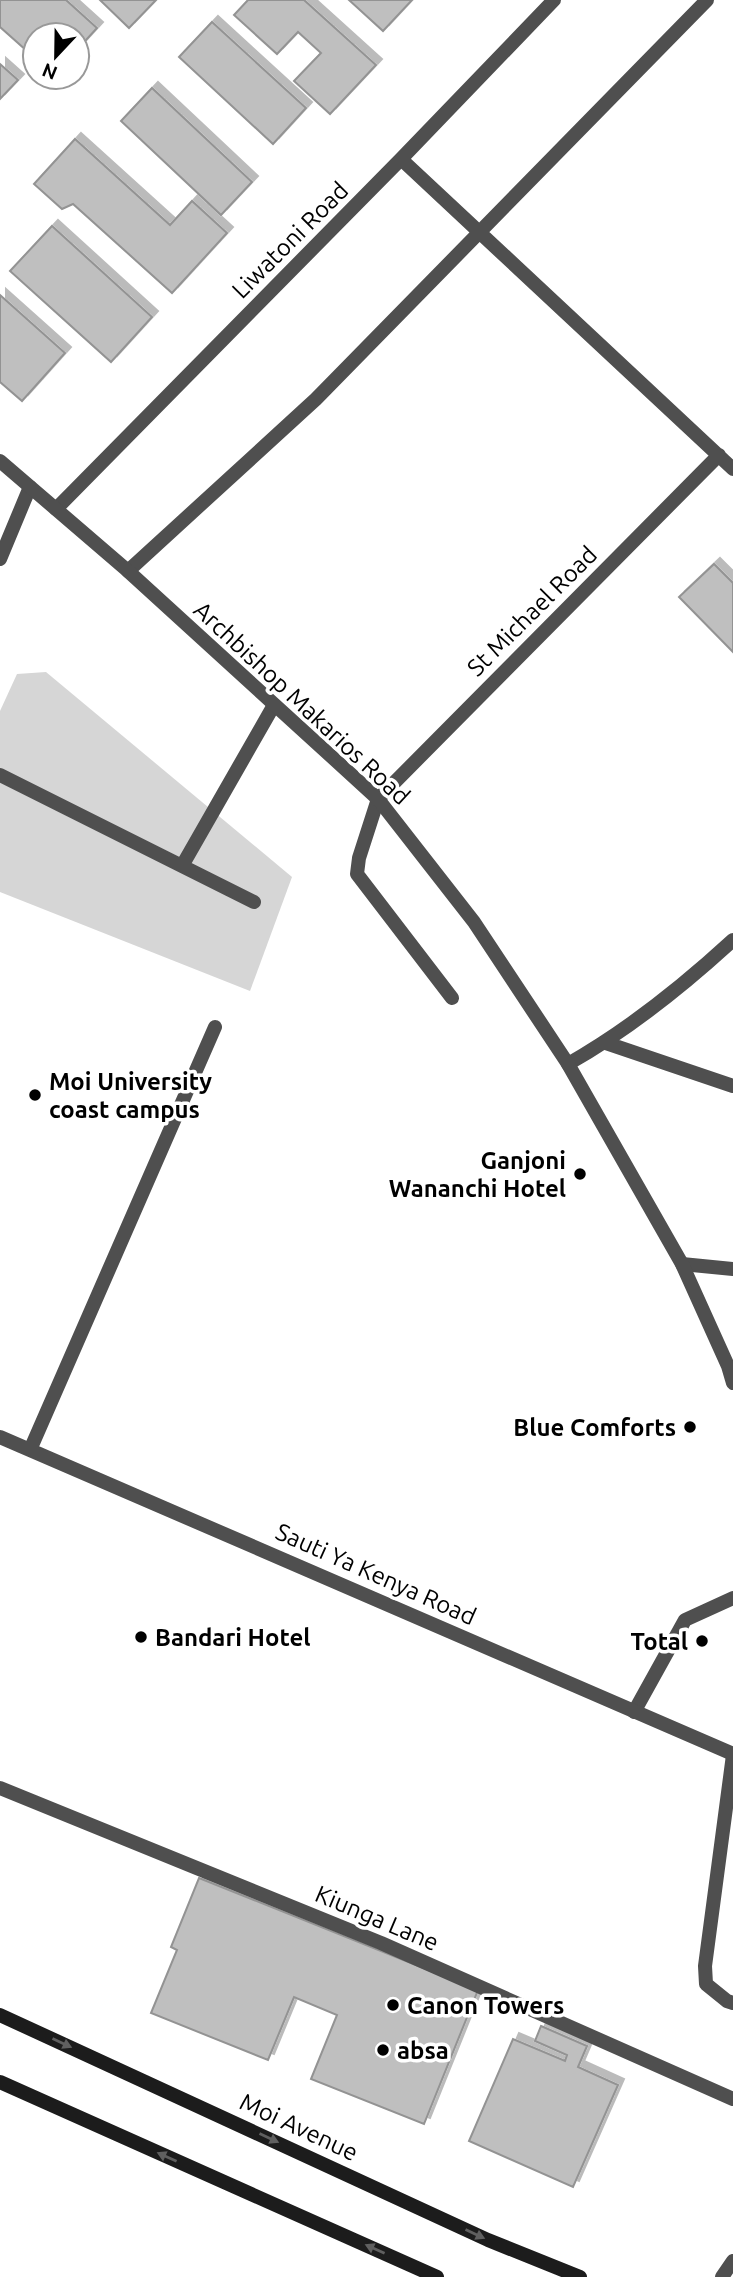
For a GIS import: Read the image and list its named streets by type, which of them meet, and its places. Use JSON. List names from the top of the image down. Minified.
{"streets":{"main road":["Moi Avenue"],"street":["Liwatoni Road","St Michael Road","Archbishop Makarios Road","Sauti Ya Kenya Road","Kiunga Lane"]},"crossings":[["Liwatoni Road","Archbishop Makarios Road"],["St Michael Road","Archbishop Makarios Road"]],"places":["Moi University coast campus","Ganjoni Wananchi Hotel","Blue Comforts","Bandari Hotel","Total","Canon Towers","absa"],"north":"bottom"}
